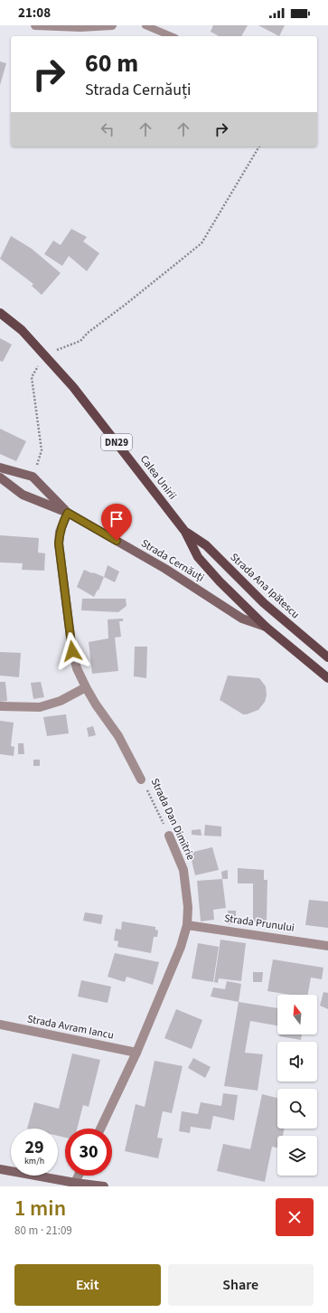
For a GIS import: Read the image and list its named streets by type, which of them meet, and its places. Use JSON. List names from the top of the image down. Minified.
{"streets":{"main road":["DN29","Calea Unirii","Strada Ana Ipătescu"],"street":["Strada Cernăuți","Strada Dan Dimitrie","Strada Prunului","Strada Avram Iancu"]},"crossings":[["DN29","Calea Unirii"],["DN29","Strada Cernăuți"],["Calea Unirii","Strada Cernăuți"],["Calea Unirii","Strada Ana Ipătescu"],["Strada Cernăuți","Strada Dan Dimitrie"],["Strada Dan Dimitrie","Strada Prunului"],["Strada Dan Dimitrie","Strada Avram Iancu"]],"north":"top","page":{"status":"21:08","turn":["60 m","Strada Cernăuți"],"speed":"29 km/h","limit":"30","heading":["1 min","80 m · 21:09"],"buttons":["Exit","Share"]}}
